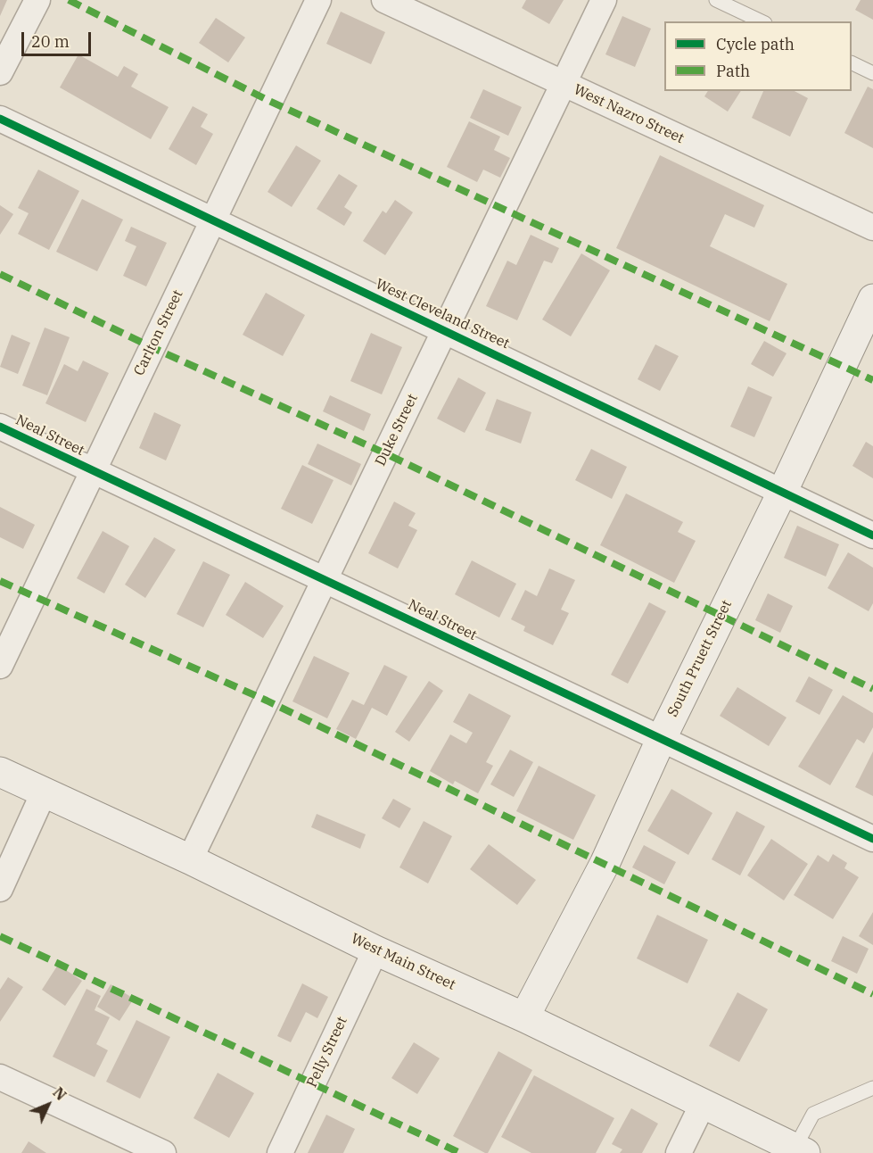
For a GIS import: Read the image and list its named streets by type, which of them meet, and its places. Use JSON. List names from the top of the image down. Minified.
{"streets":{"main road":["South Pruett Street","West Main Street"],"street":["West Nazro Street","West Cleveland Street","Carlton Street","Duke Street","Neal Street","Pelly Street"]},"crossings":[["West Nazro Street","Duke Street"],["West Cleveland Street","Carlton Street"],["West Cleveland Street","Duke Street"],["West Cleveland Street","South Pruett Street"],["Carlton Street","Neal Street"],["Duke Street","Neal Street"],["Duke Street","West Main Street"],["Neal Street","South Pruett Street"],["South Pruett Street","West Main Street"],["West Main Street","Pelly Street"]],"legend":["Cycle path","Path"],"scale_bar":"20 m","north":"top right"}
